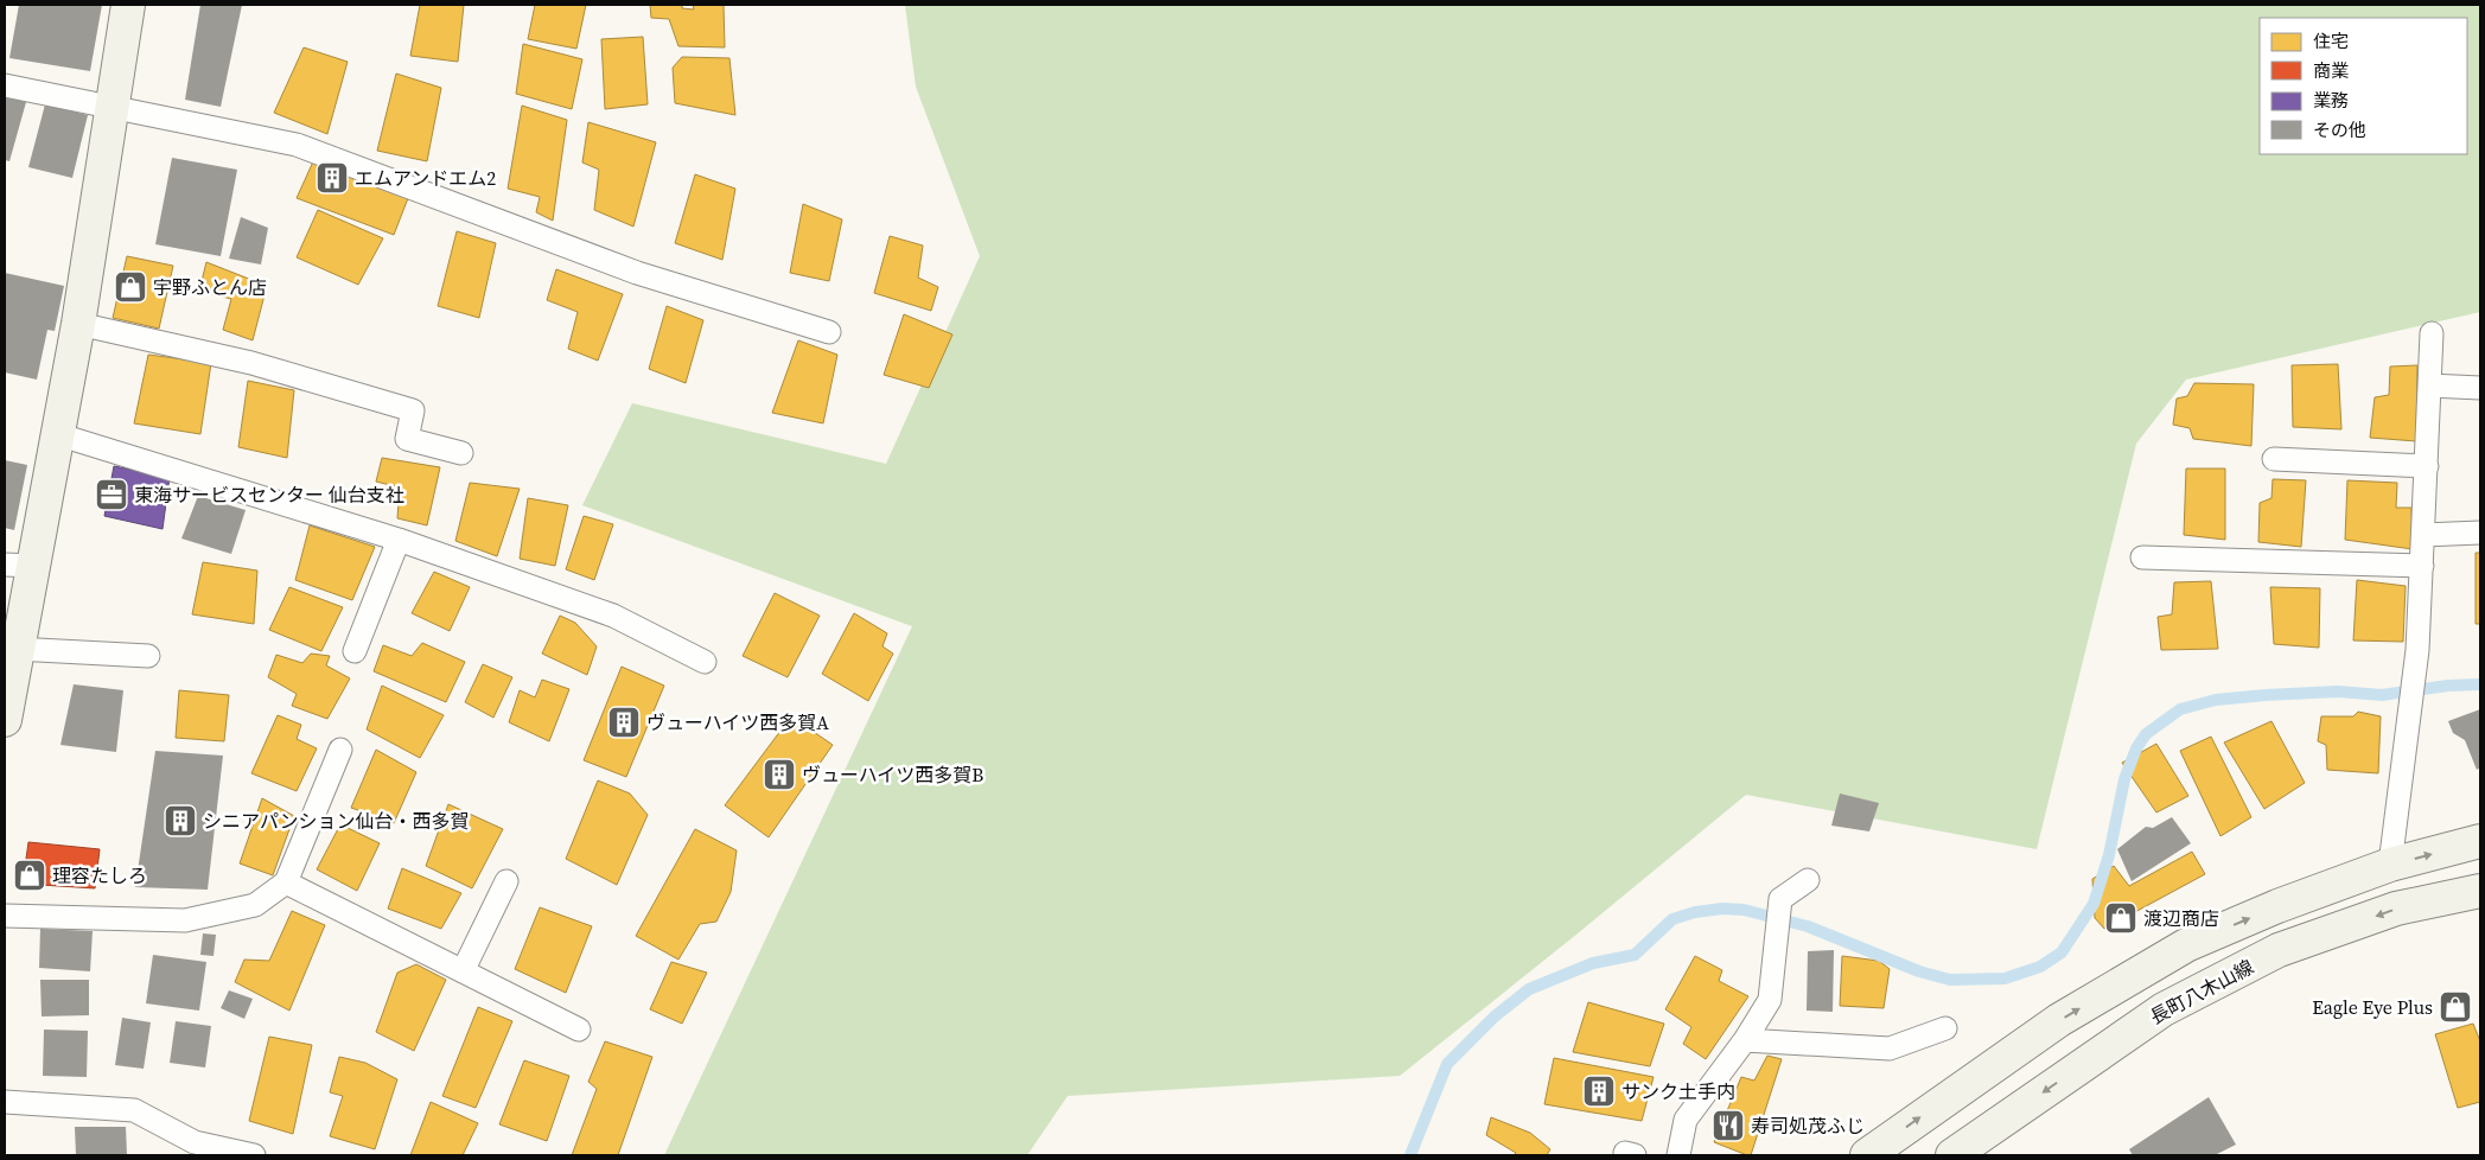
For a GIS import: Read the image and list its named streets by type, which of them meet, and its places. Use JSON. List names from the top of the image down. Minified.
{"streets":{"street":["長町八木山線"]},"places":{"building":["エムアンドエム2","ヴューハイツ西多賀A","ヴューハイツ西多賀B","シニアパンション仙台・西多賀","サンク土手内"],"shop":["宇野ふとん店","理容たしろ","渡辺商店","Eagle Eye Plus"],"office":["東海サービスセンター 仙台支社"],"restaurant":["寿司処茂ふじ"]},"legend":["住宅","商業","業務","その他"]}
